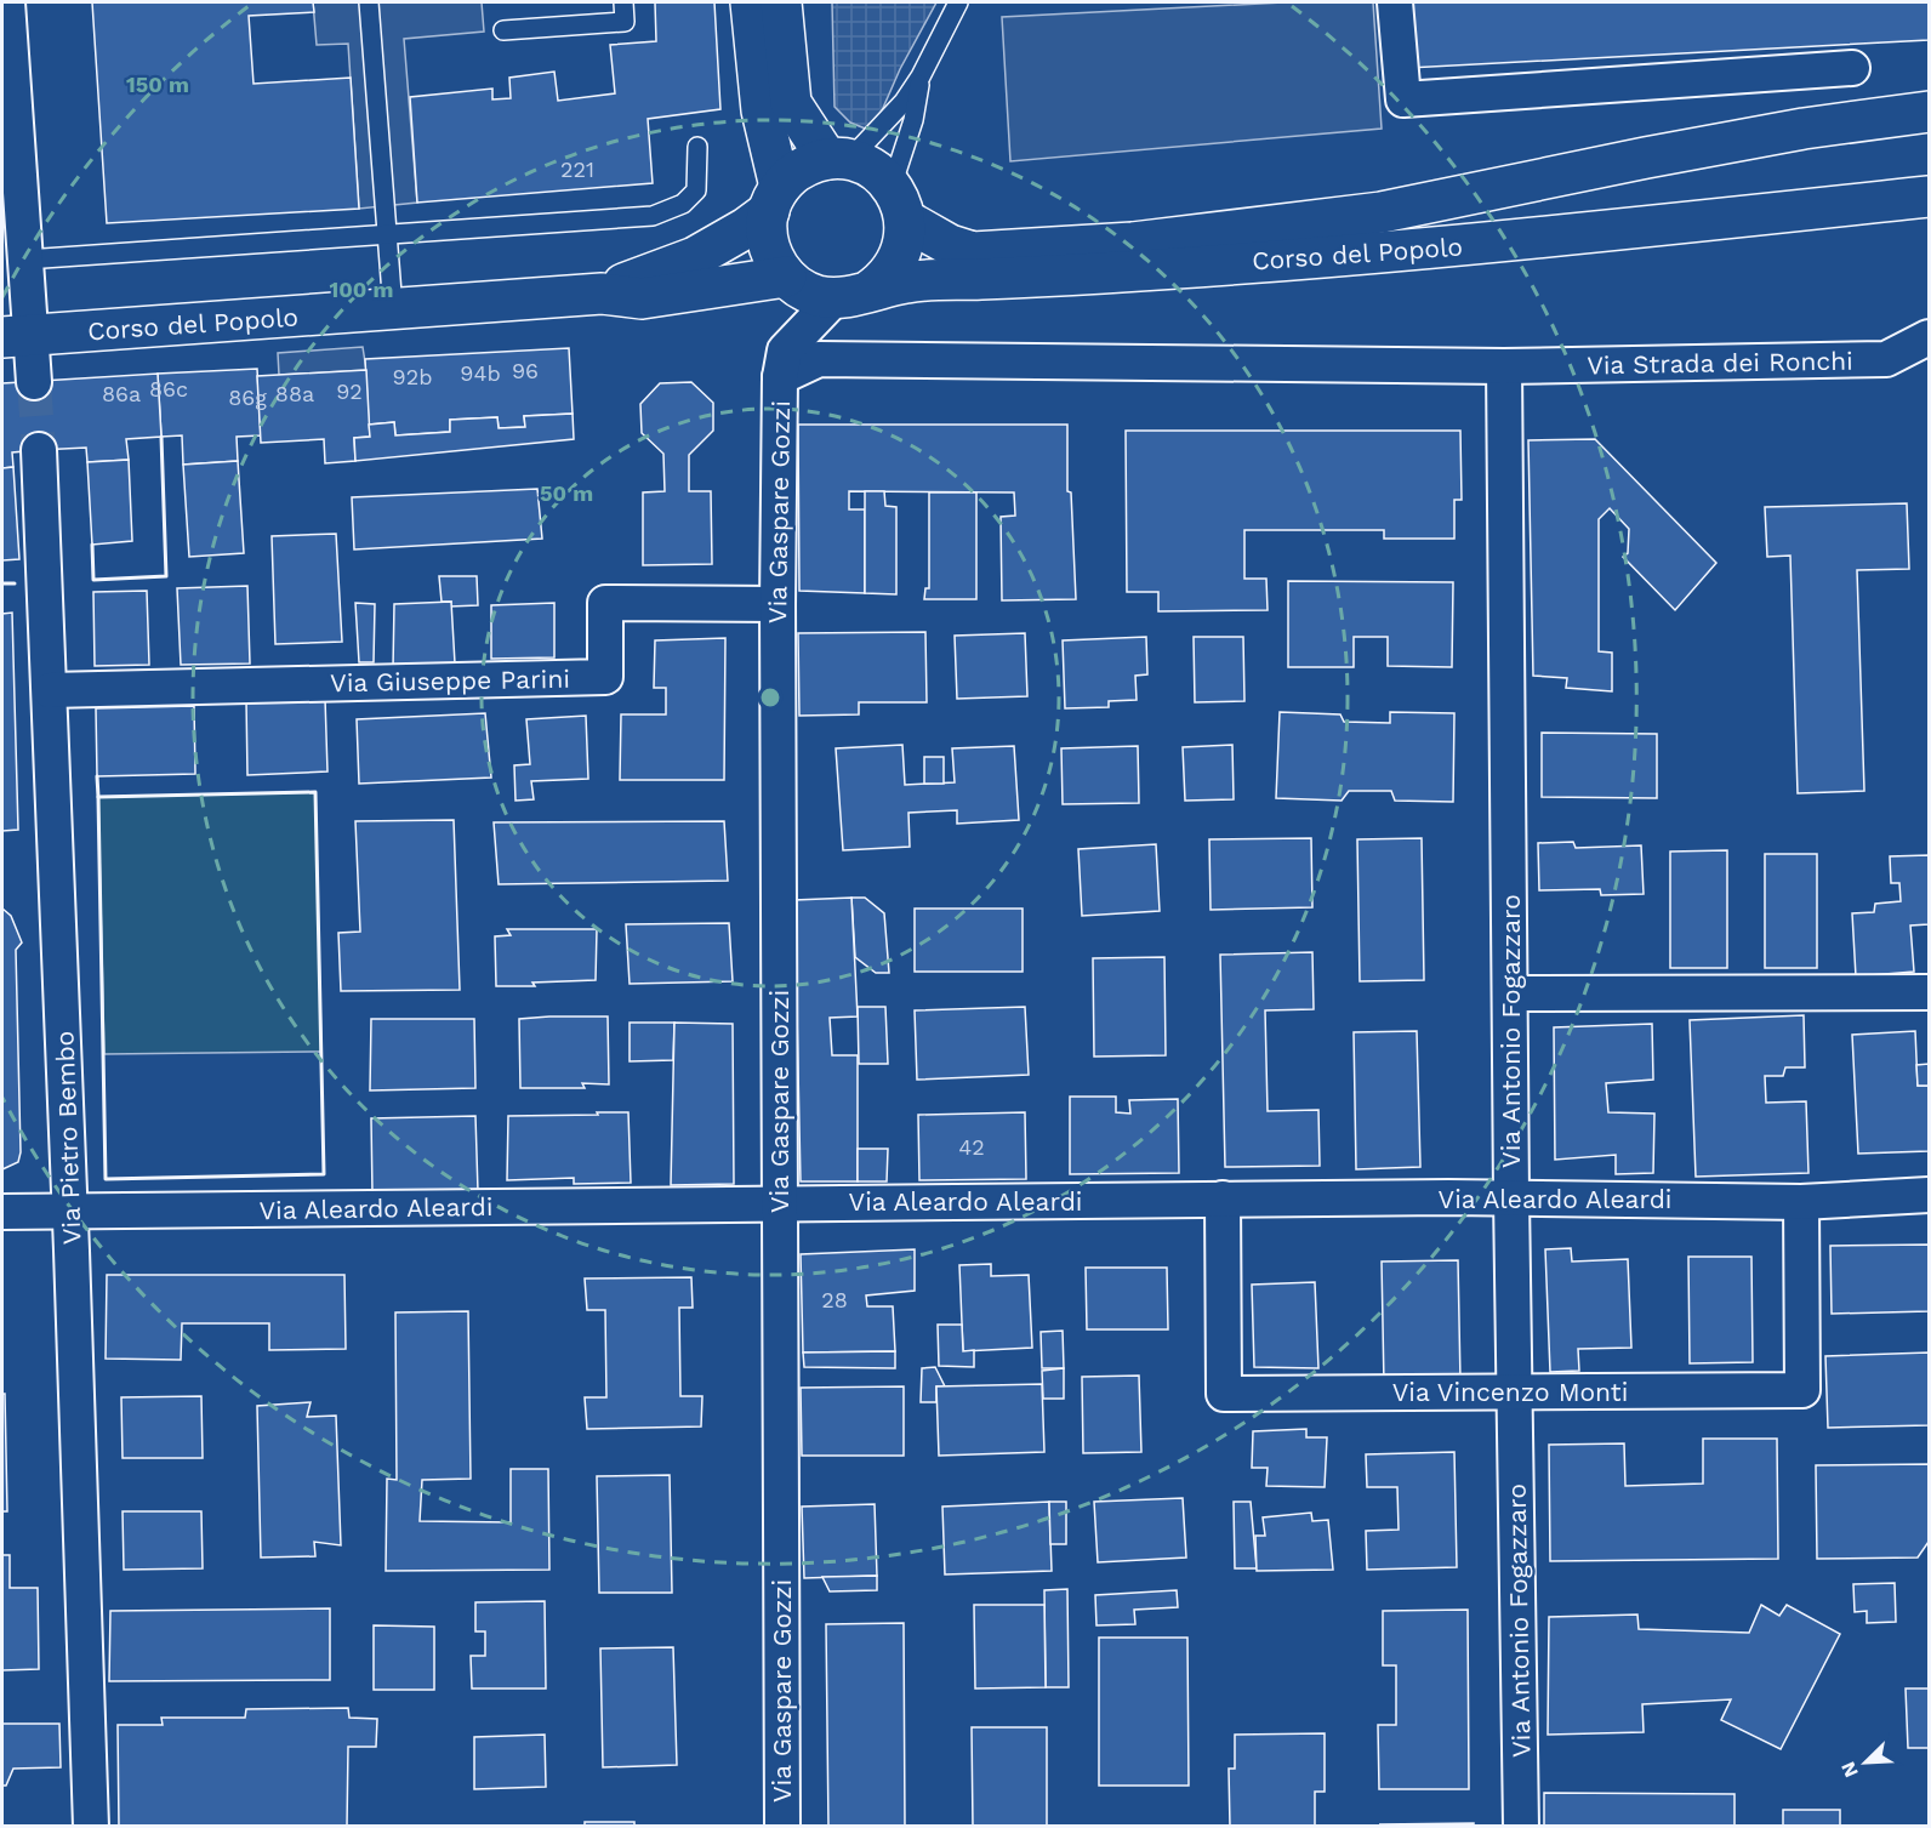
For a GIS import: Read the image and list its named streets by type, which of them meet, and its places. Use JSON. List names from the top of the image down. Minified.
{"streets":{"street":["Corso del Popolo","Via Strada dei Ronchi","Via Gaspare Gozzi","Via Giuseppe Parini","Via Antonio Fogazzaro","Via Pietro Bembo","Via Aleardo Aleardi","Via Vincenzo Monti"]},"crossings":[["Corso del Popolo","Via Gaspare Gozzi"],["Via Strada dei Ronchi","Via Gaspare Gozzi"],["Via Strada dei Ronchi","Via Antonio Fogazzaro"],["Via Gaspare Gozzi","Via Giuseppe Parini"],["Via Gaspare Gozzi","Via Aleardo Aleardi"],["Via Giuseppe Parini","Via Pietro Bembo"],["Via Antonio Fogazzaro","Via Aleardo Aleardi"],["Via Antonio Fogazzaro","Via Vincenzo Monti"],["Via Pietro Bembo","Via Aleardo Aleardi"],["Via Aleardo Aleardi","Via Vincenzo Monti"]],"house_numbers":["221","96","94b","92b","86c","92","86a","88a","86g","42","28"],"north":"bottom left","rings":["150 m","100 m","50 m"]}
